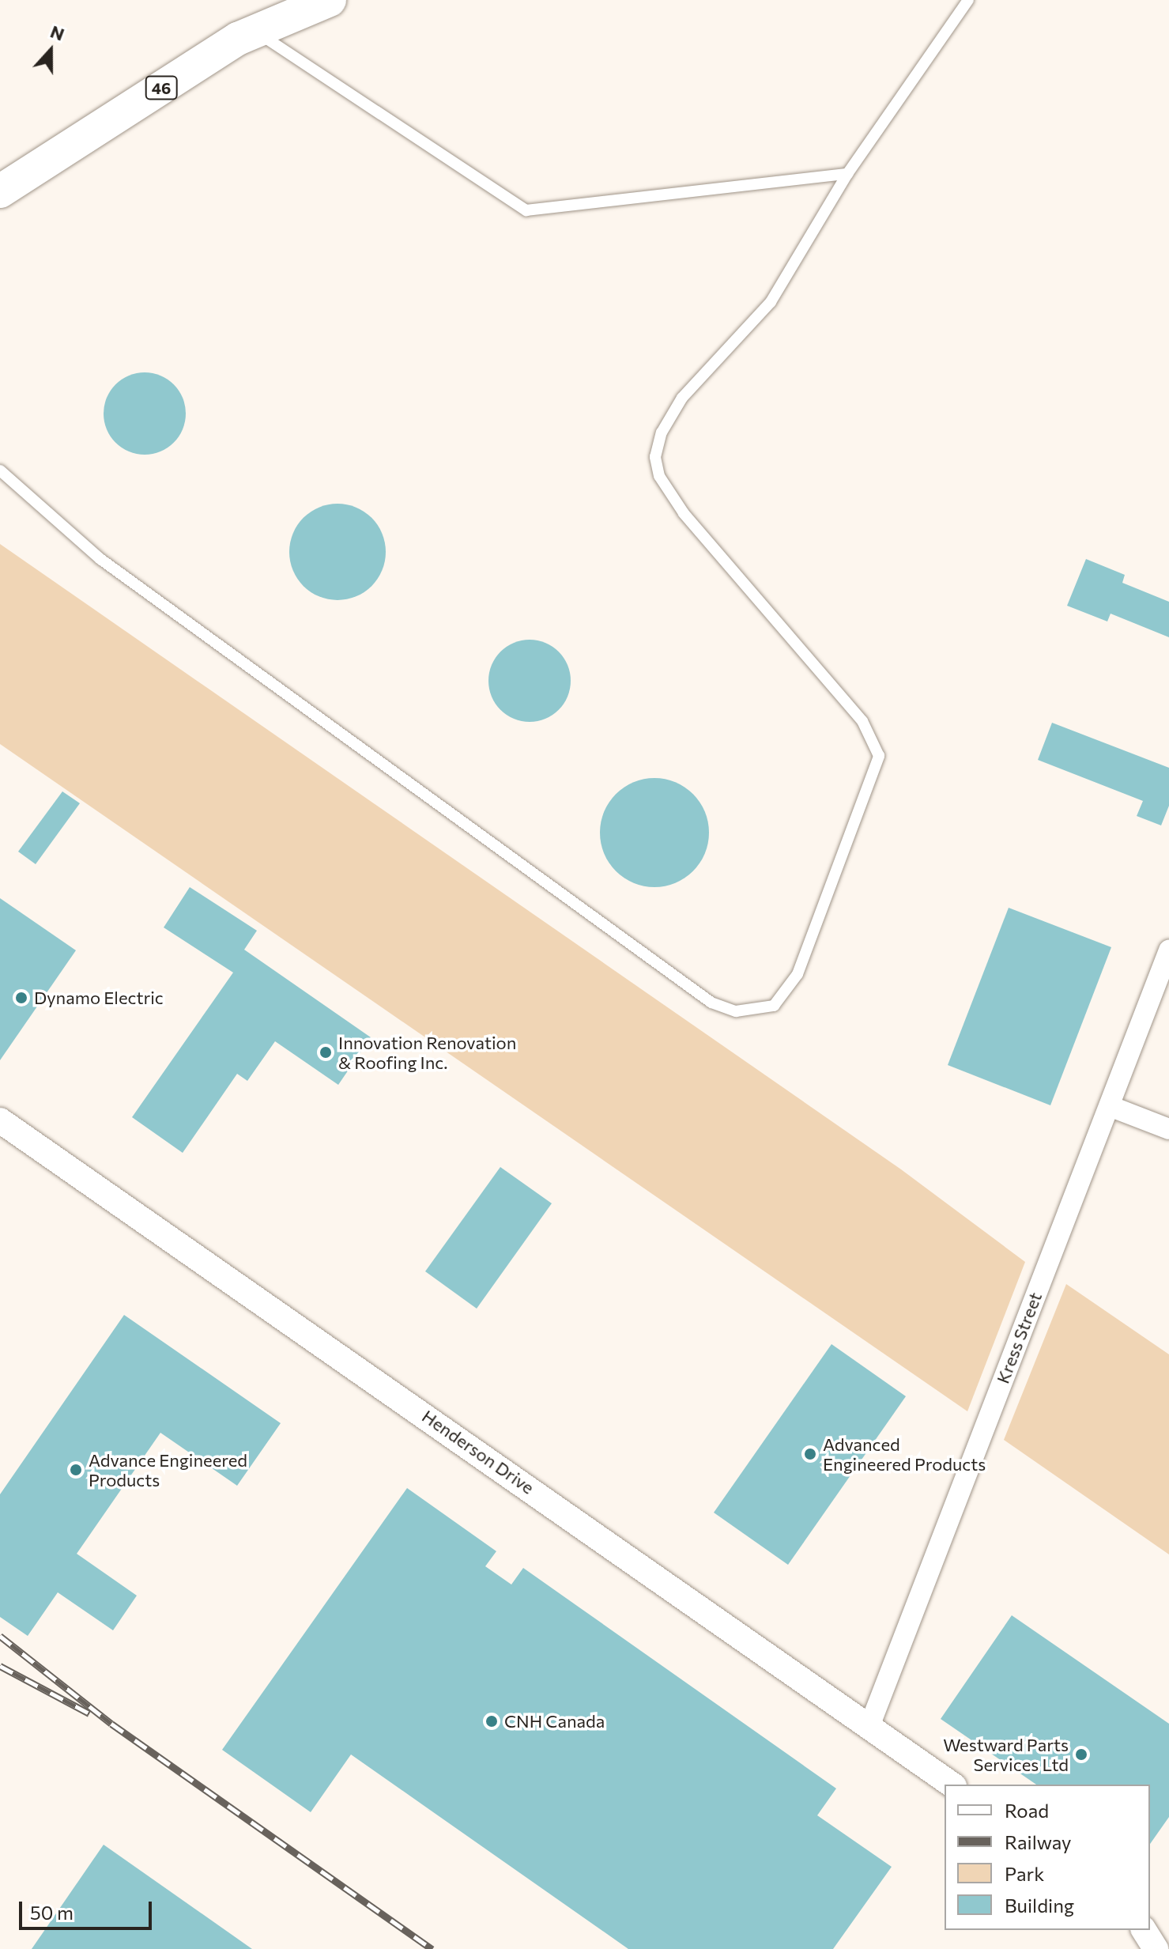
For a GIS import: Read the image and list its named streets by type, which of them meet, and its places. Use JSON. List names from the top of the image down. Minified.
{"streets":{"main road":["46"],"street":["Kress Street","Henderson Drive"]},"crossings":[["Kress Street","Henderson Drive"]],"places":["Dynamo Electric","Innovation Renovation & Roofing Inc.","Advanced Engineered Products","Advance Engineered Products","CNH Canada","Westward Parts Services Ltd"],"legend":["Road","Railway","Park","Building"],"scale_bar":"50 m","north":"top"}
